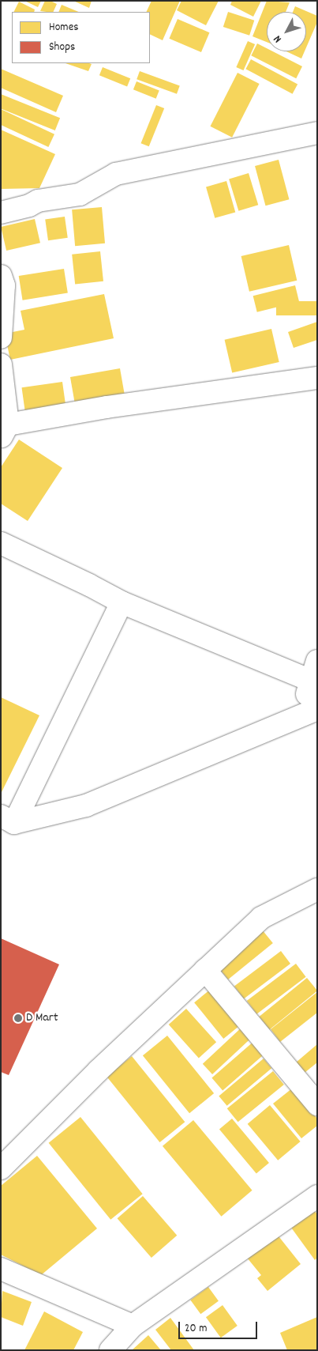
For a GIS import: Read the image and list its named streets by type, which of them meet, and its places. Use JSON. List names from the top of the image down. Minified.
{"places":["D Mart"],"legend":["Homes","Shops"],"scale_bar":"20 m","north":"bottom left"}
